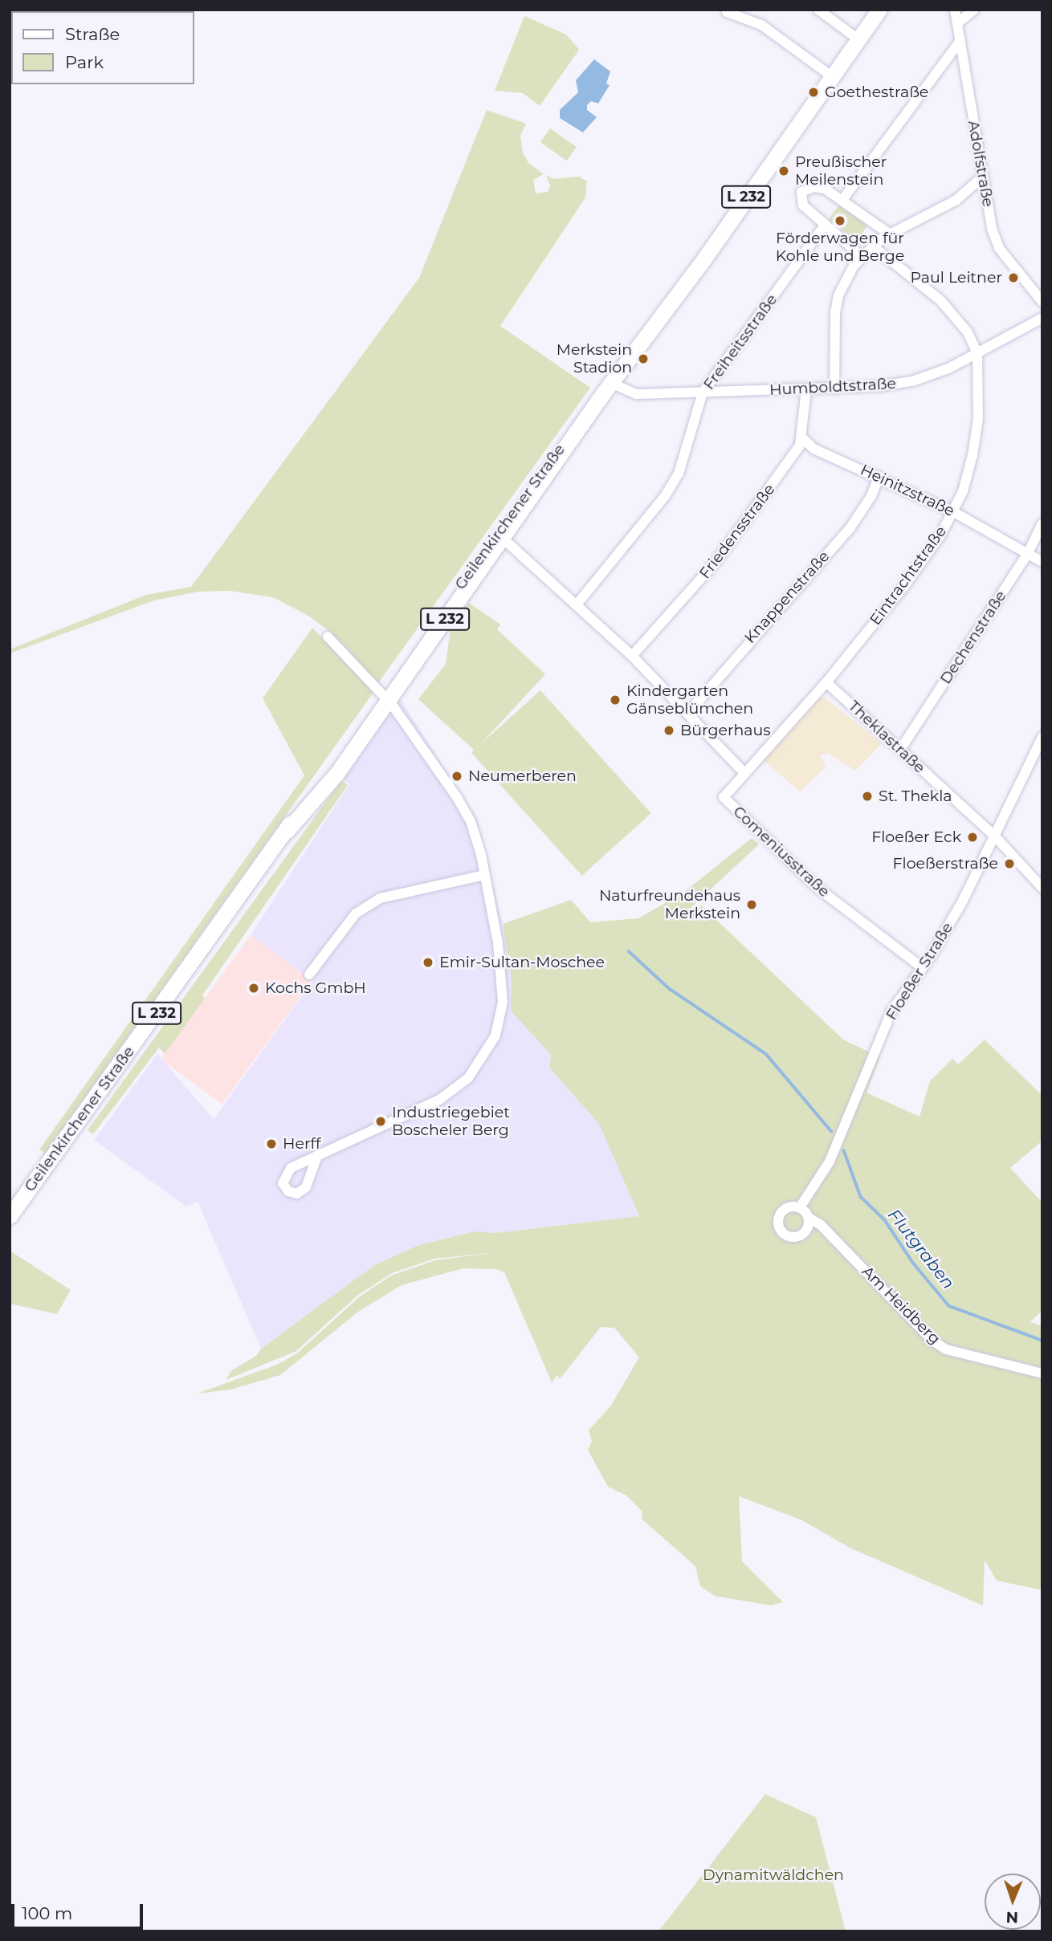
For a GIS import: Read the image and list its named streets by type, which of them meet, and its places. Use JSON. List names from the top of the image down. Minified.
{"streets":{"main road":["L 232","Geilenkirchener Straße"],"street":["Adolfstraße","Freiheitsstraße","Humboldtstraße","Heinitzstraße","Friedensstraße","Eintrachtstraße","Knappenstraße","Dechenstraße","Theklastraße","Comeniusstraße","Floeßer Straße","Am Heidberg"]},"crossings":[["Freiheitsstraße","Humboldtstraße"],["Humboldtstraße","Geilenkirchener Straße"],["Humboldtstraße","Eintrachtstraße"],["Heinitzstraße","Friedensstraße"],["Heinitzstraße","Eintrachtstraße"],["Heinitzstraße","Knappenstraße"],["Heinitzstraße","Dechenstraße"],["Eintrachtstraße","Theklastraße"],["Eintrachtstraße","Comeniusstraße"],["Dechenstraße","Theklastraße"],["Theklastraße","Floeßer Straße"],["Comeniusstraße","Floeßer Straße"],["Floeßer Straße","Am Heidberg"]],"water":["Flutgraben"],"parks":["Dynamitwäldchen"],"places":["Goethestraße","Preußischer Meilenstein","Förderwagen für Kohle und Berge","Paul Leitner","Merkstein Stadion","Kindergarten Gänseblümchen","Bürgerhaus","Neumerberen","St. Thekla","Floeßer Eck","Floeßerstraße","Naturfreundehaus Merkstein","Emir-Sultan-Moschee","Kochs GmbH","Industriegebiet Boscheler Berg","Herff"],"legend":["Straße","Park"],"scale_bar":"100 m","north":"bottom"}
